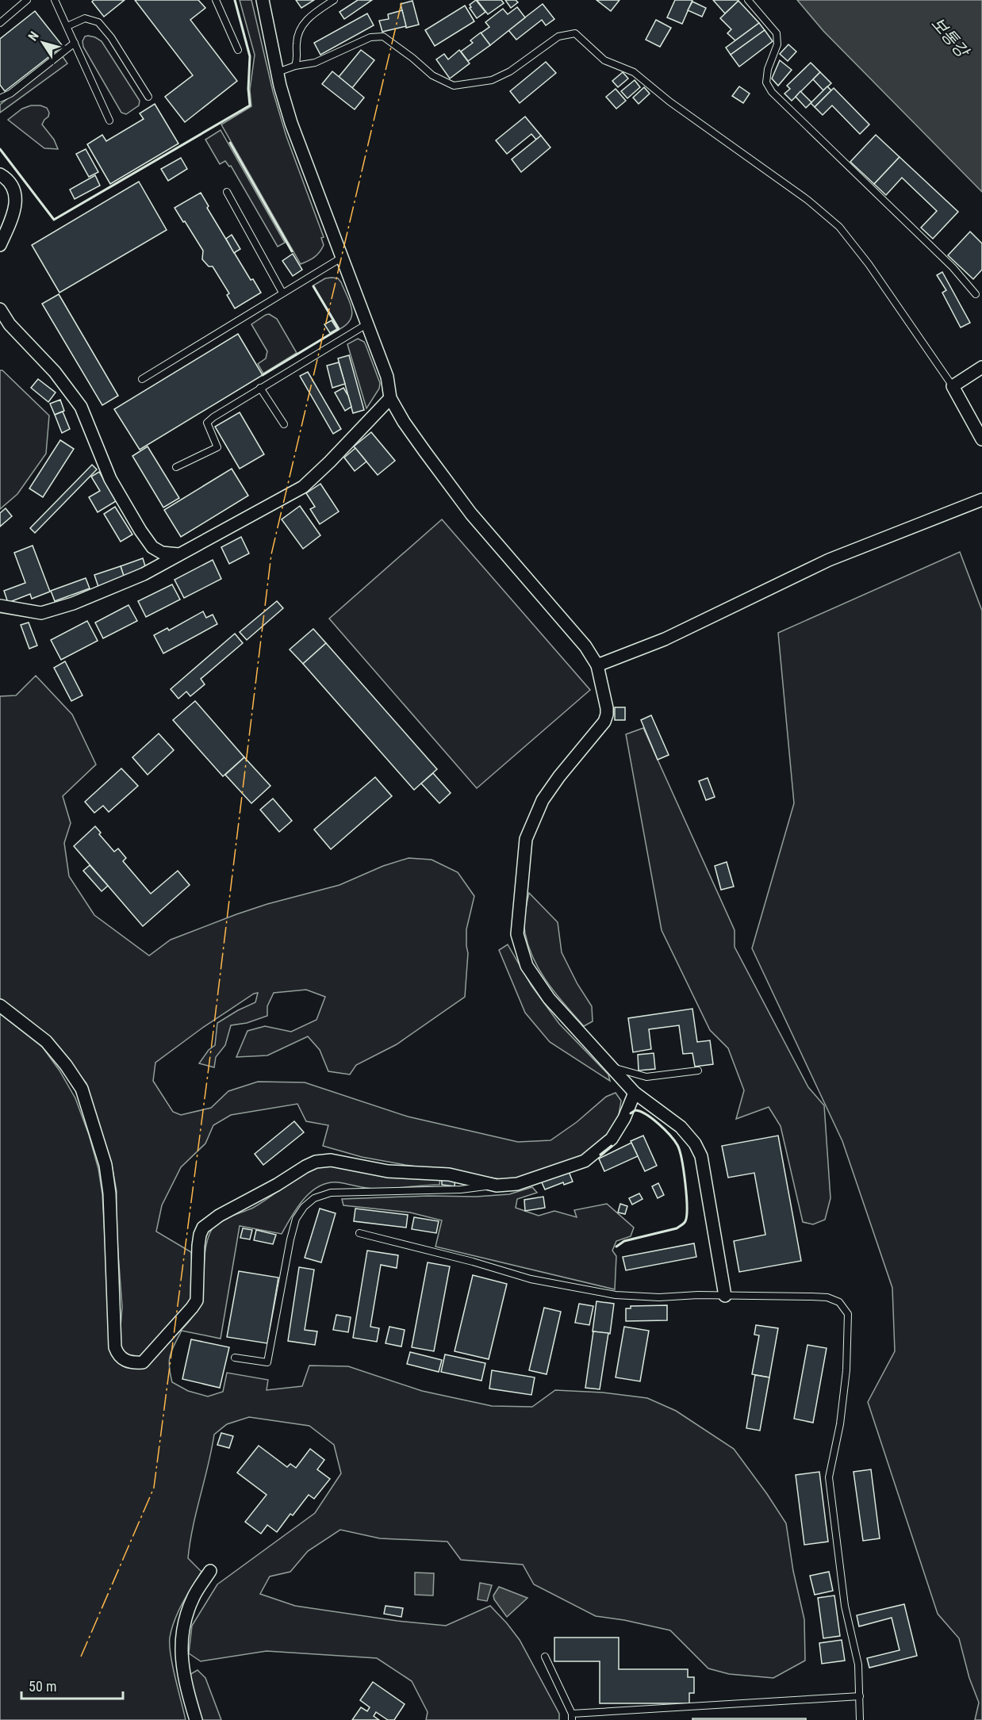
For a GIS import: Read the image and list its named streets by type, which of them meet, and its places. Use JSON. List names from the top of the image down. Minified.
{"water":["보통강"],"scale_bar":"50 m","north":"top left"}
